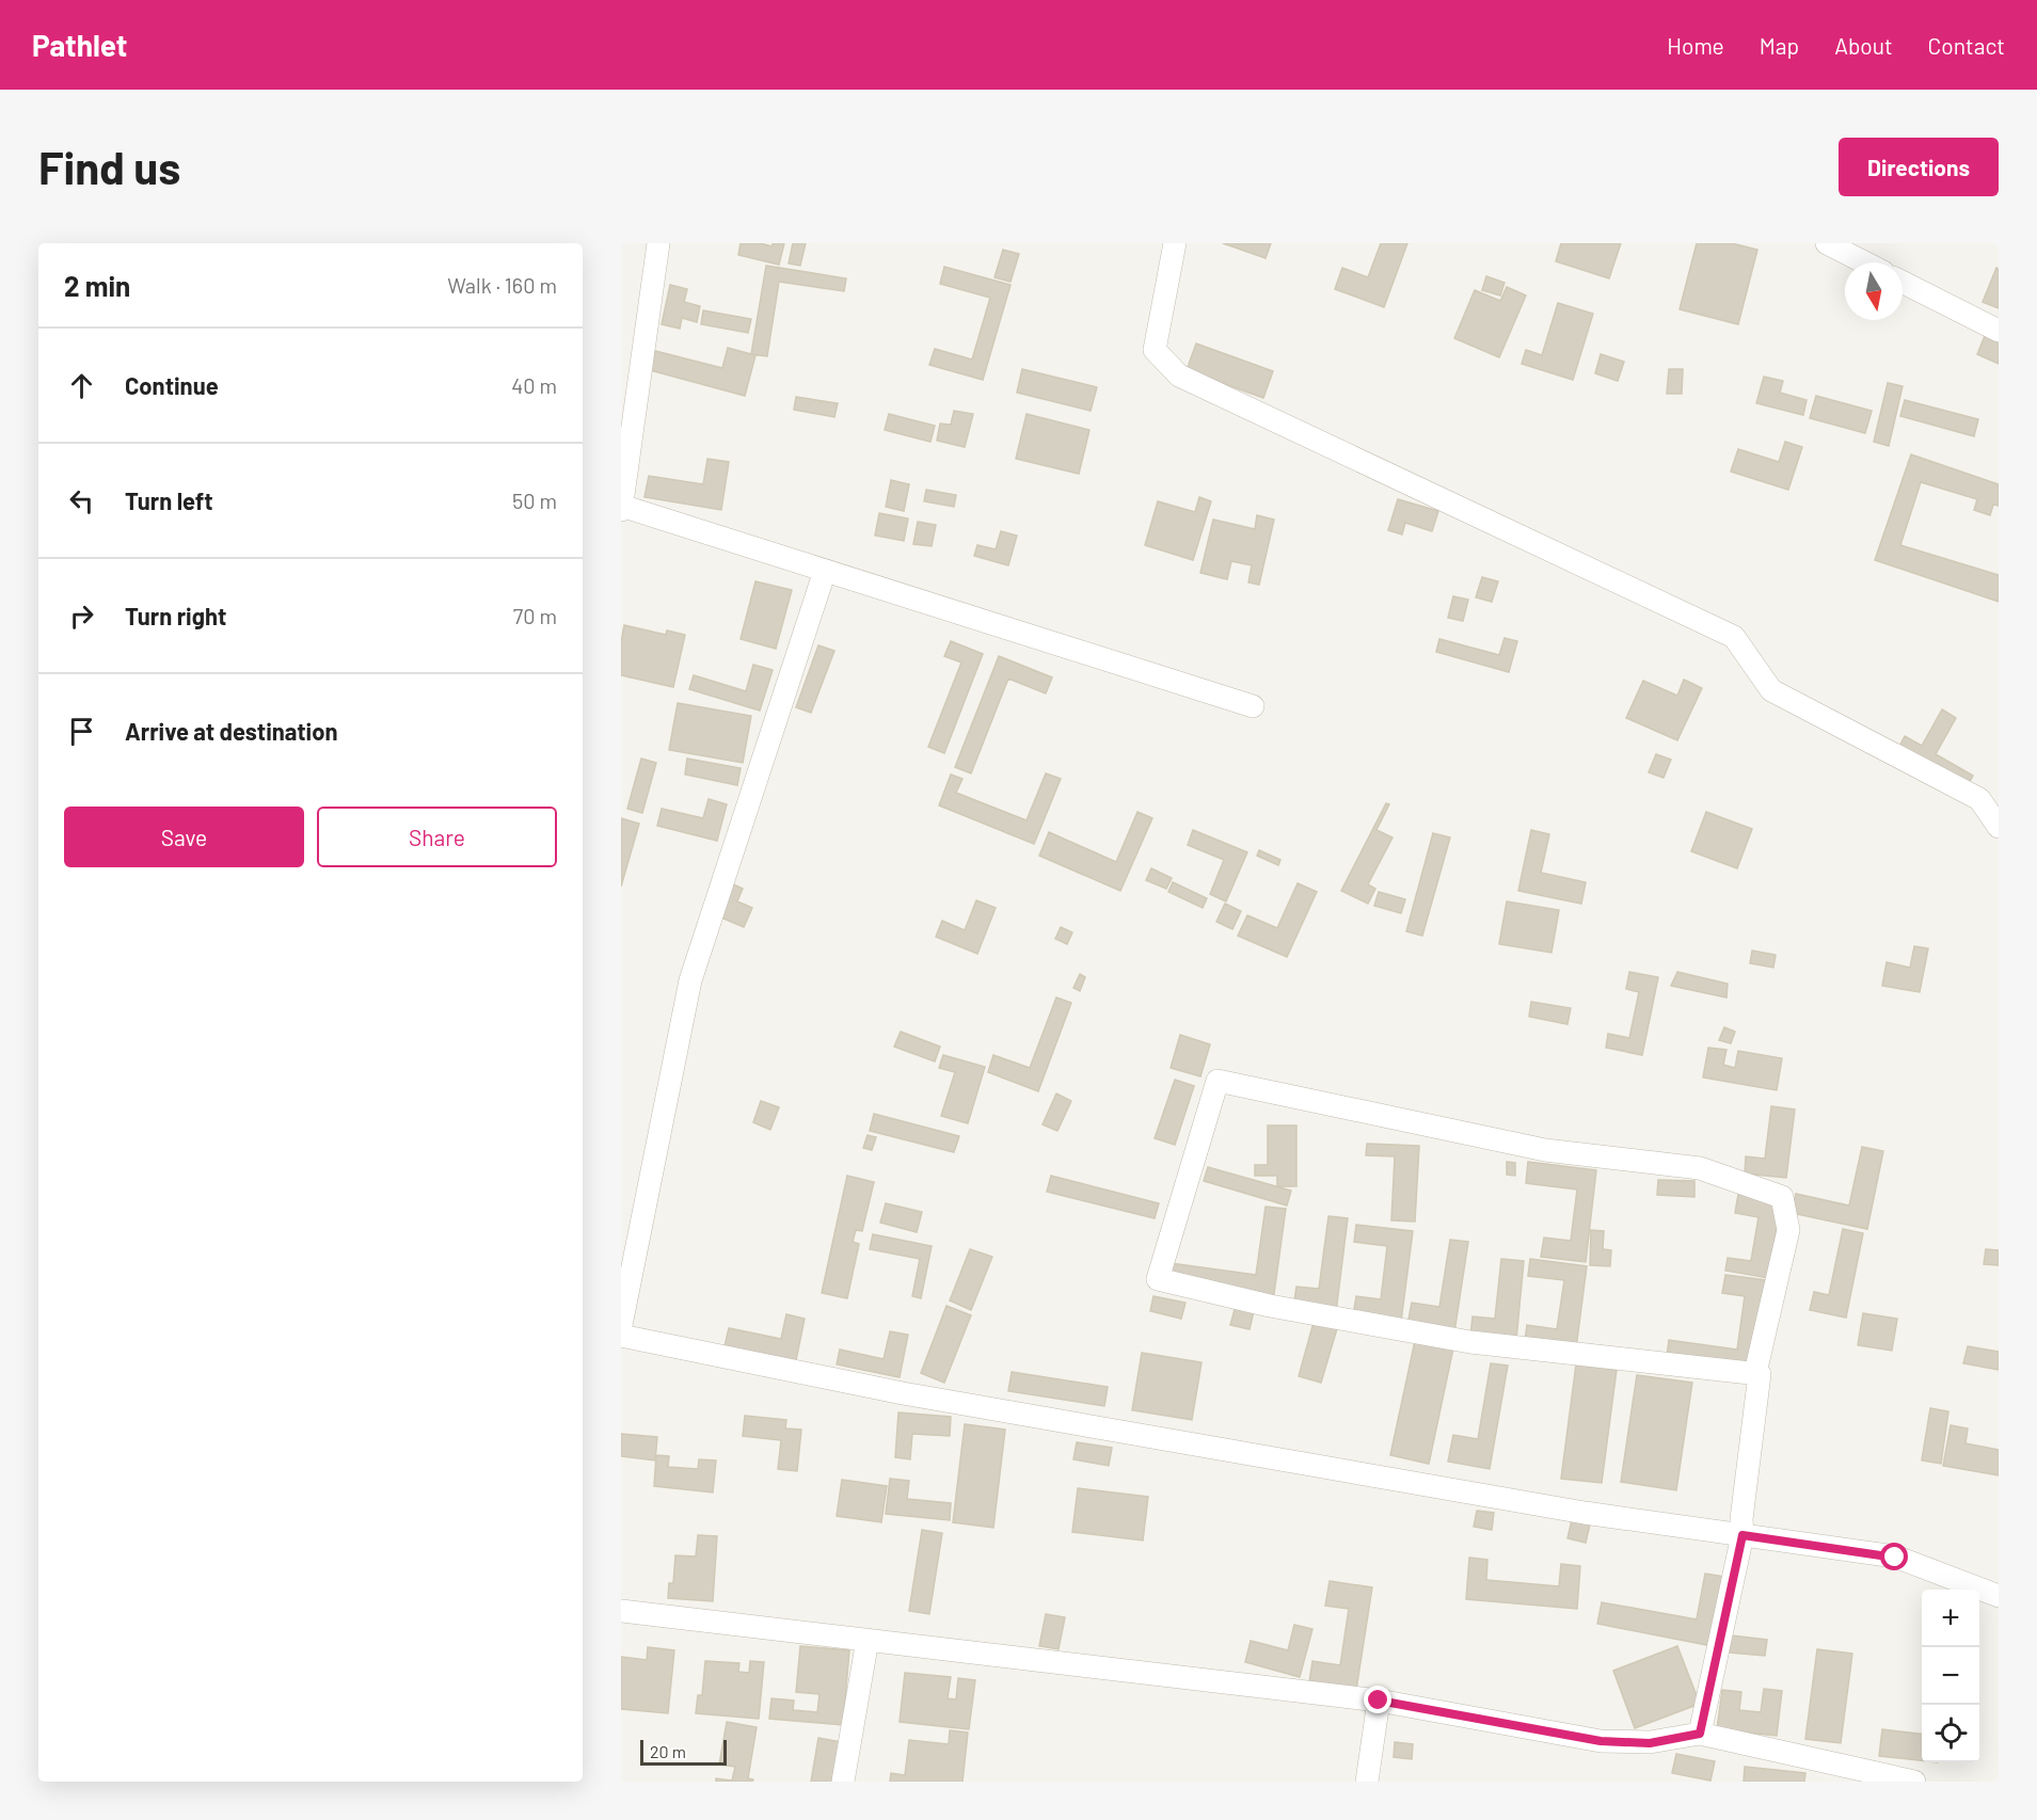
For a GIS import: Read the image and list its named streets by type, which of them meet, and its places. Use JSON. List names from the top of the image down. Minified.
{"scale_bar":"20 m","north":"bottom","page":{"header":"Pathlet","nav":["Home","Map","About","Contact"],"buttons":["Directions",["Save","Share"]],"title":"Find us","heading":["2 min","Walk · 160 m"],"list":[["Continue","40 m"],["Turn left","50 m"],["Turn right","70 m"],"Arrive at destination"],"map_buttons":["+","−"],"scale":"20 m"}}
